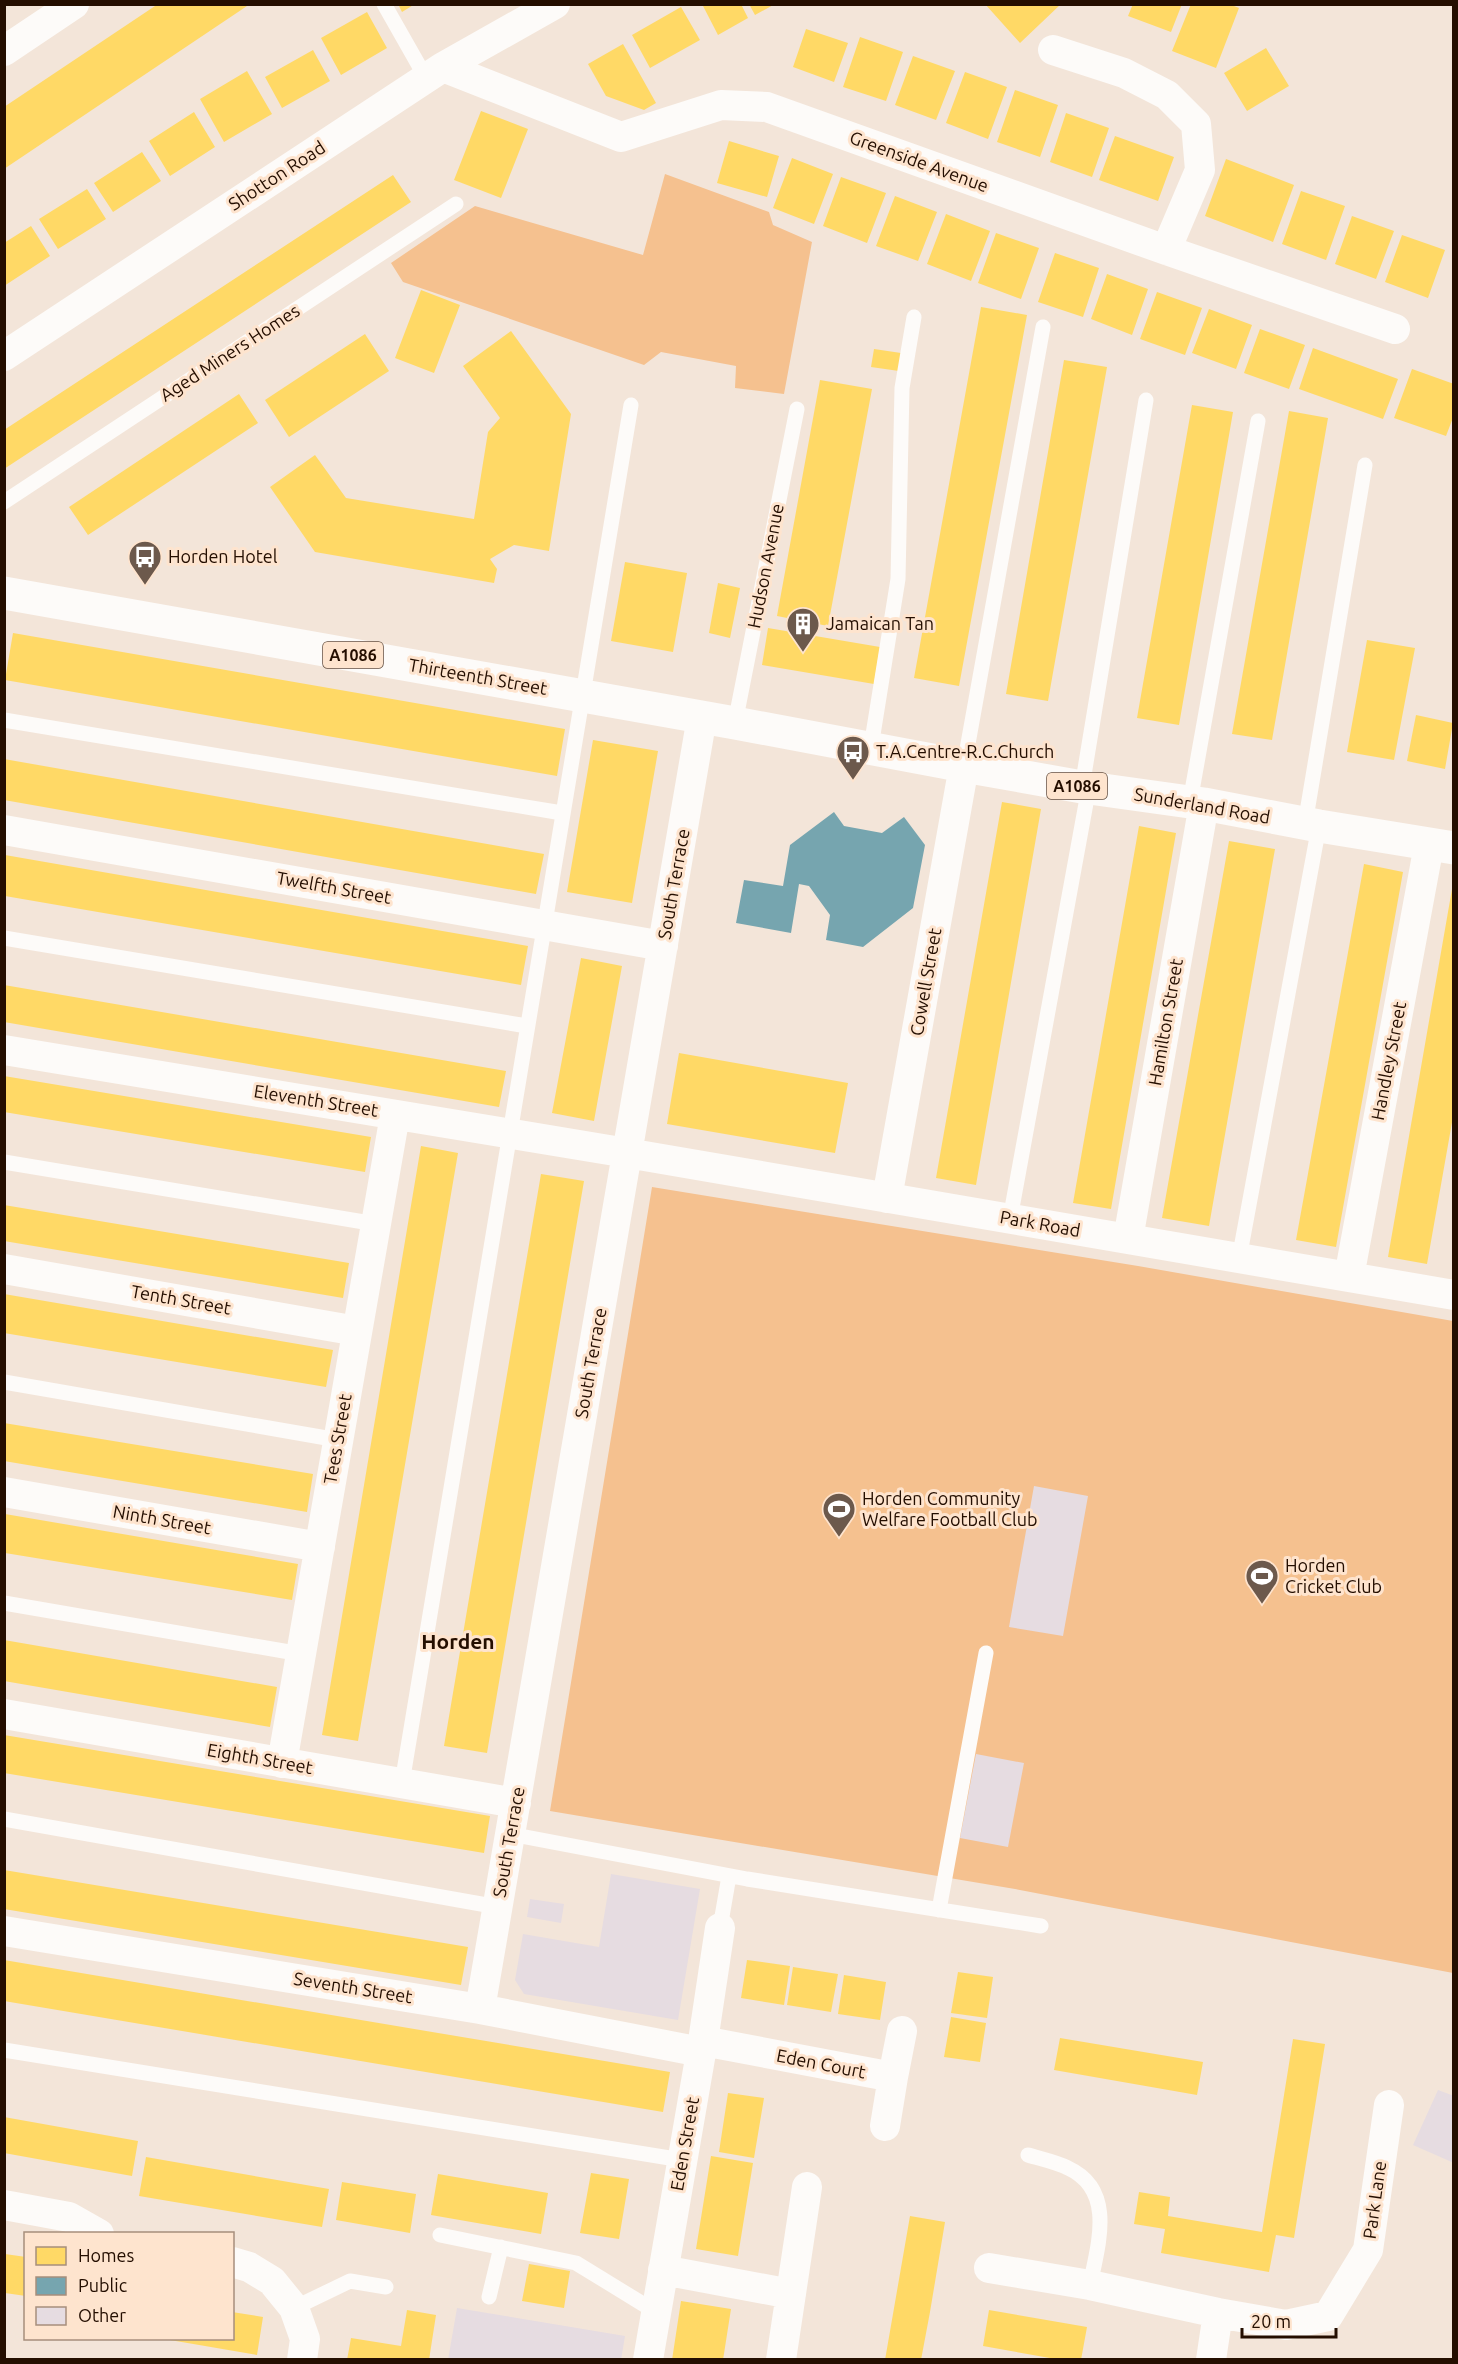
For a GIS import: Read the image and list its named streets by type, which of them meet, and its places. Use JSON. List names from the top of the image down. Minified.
{"streets":{"main road":["A1086","Thirteenth Street","Sunderland Road"],"street":["Greenside Avenue","Shotton Road","South Terrace","Twelfth Street","Cowell Street","Hamilton Street","Handley Street","Eleventh Street","Park Road","Tenth Street","Tees Street","Ninth Street","Eighth Street","Seventh Street","Eden Court","Eden Street","Park Lane"],"lane":["Aged Miners Homes","Hudson Avenue"]},"crossings":[["Greenside Avenue","Shotton Road"],["Hudson Avenue","Sunderland Road"],["Thirteenth Street","Sunderland Road"],["Thirteenth Street","South Terrace"],["Sunderland Road","South Terrace"],["Sunderland Road","Cowell Street"],["Sunderland Road","Hamilton Street"],["Sunderland Road","Handley Street"],["South Terrace","Twelfth Street"],["South Terrace","Eleventh Street"],["South Terrace","Park Road"],["South Terrace","Eighth Street"],["South Terrace","Seventh Street"],["Cowell Street","Park Road"],["Hamilton Street","Park Road"],["Handley Street","Park Road"],["Eleventh Street","Park Road"],["Eleventh Street","Tees Street"],["Tenth Street","Tees Street"],["Tees Street","Ninth Street"],["Tees Street","Eighth Street"],["Seventh Street","Eden Court"],["Seventh Street","Eden Street"],["Eden Court","Eden Street"]],"districts":["Horden"],"places":{"bus stop":["Horden Hotel","T.A.Centre-R.C.Church"],"building":["Jamaican Tan"],"sports":["Horden Community Welfare Football Club","Horden Cricket Club"]},"legend":["Homes","Public","Other"],"scale_bar":"20 m"}
